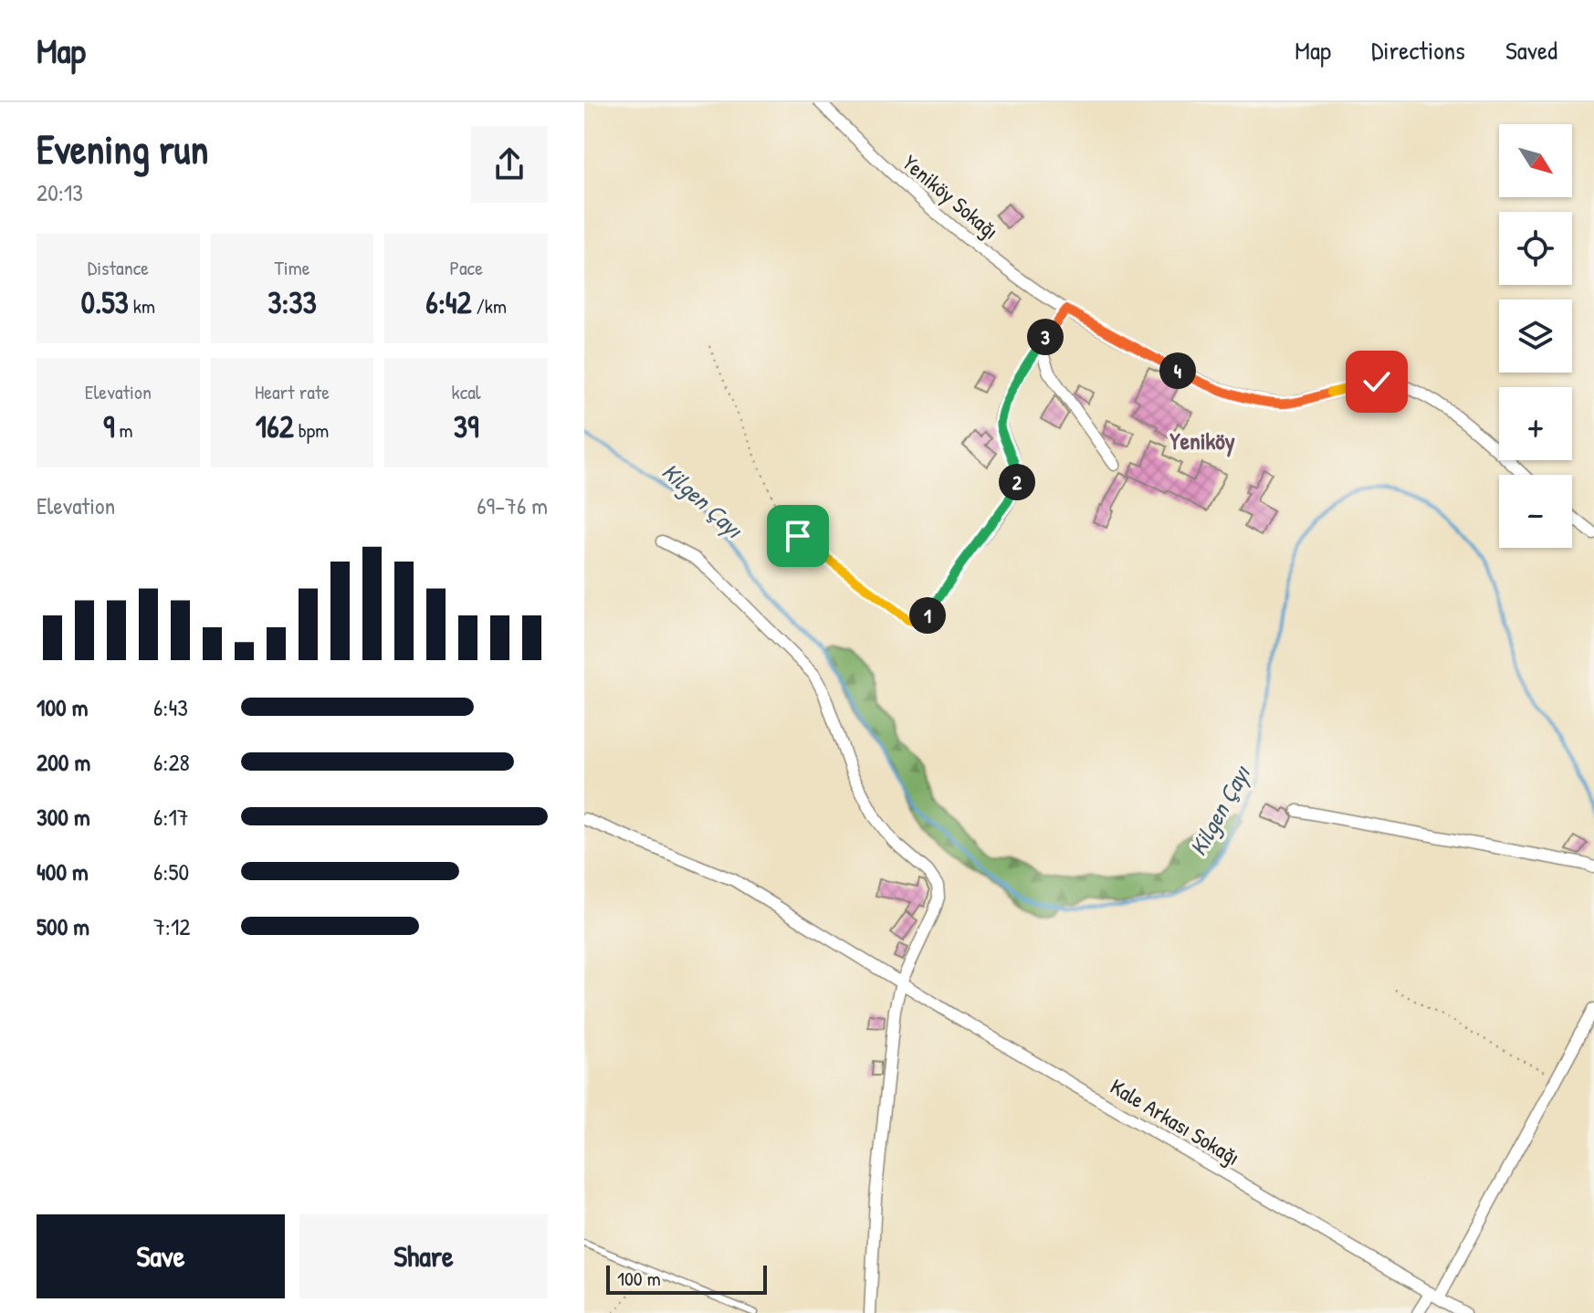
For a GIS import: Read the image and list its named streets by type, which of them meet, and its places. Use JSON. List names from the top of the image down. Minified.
{"streets":{"street":["Yeniköy Sokağı","Kale Arkası Sokağı"]},"districts":["Yeniköy"],"water":["Kilgen Çayı"],"scale_bar":"100 m","north":"bottom right","page":{"header":"Map","nav":["Map","Directions","Saved"],"heading":["Evening run","20:13"],"map_buttons":["+","−"],"stats":[["Distance","0.53 km"],["Time","3:33"],["Pace","6:42 /km"],["Elevation","9 m"],["Heart rate","162 bpm"],["kcal","39"]],"pins":["3","4","2","1"],"chart":["Elevation","69–76 m"],"list":[{"name":"100 m","note":"6:43"},{"name":"200 m","note":"6:28"},{"name":"300 m","note":"6:17"},{"name":"400 m","note":"6:50"},{"name":"500 m","note":"7:12"}],"buttons":["Save","Share"],"scale":"100 m"}}
